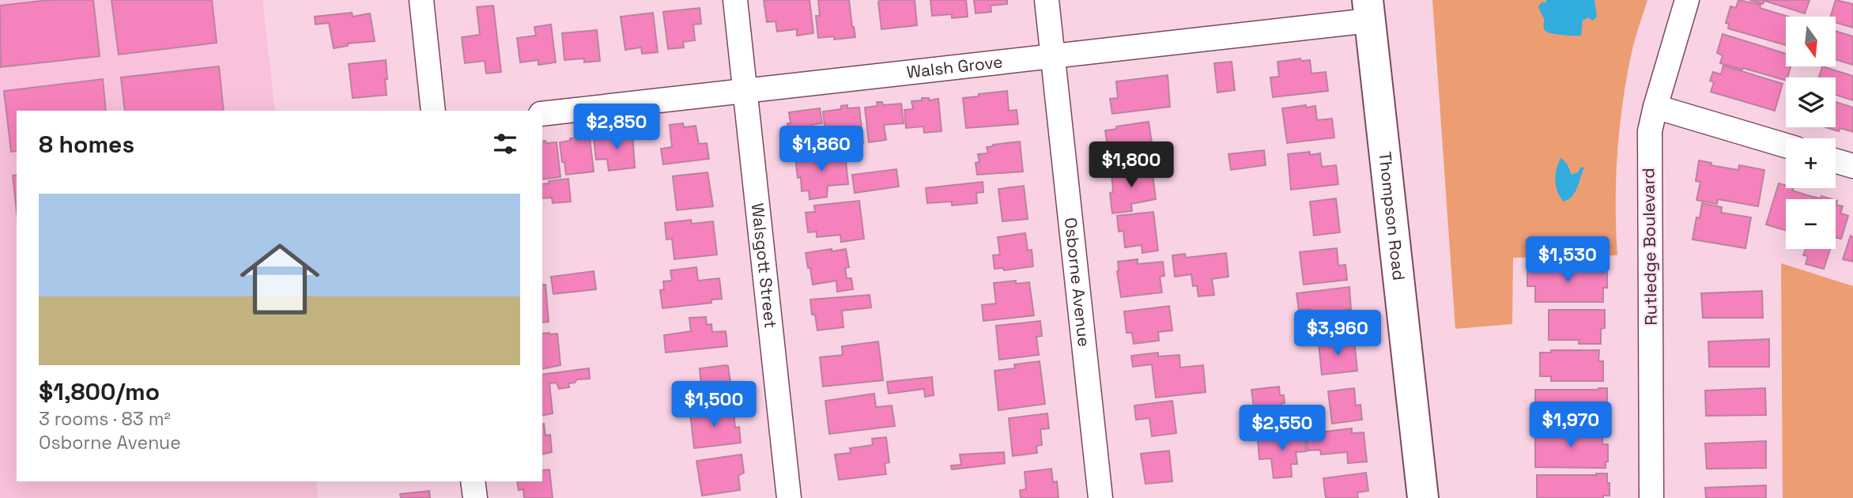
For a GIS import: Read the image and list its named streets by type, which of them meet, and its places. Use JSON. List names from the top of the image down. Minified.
{"streets":{"main road":["Thompson Road"],"street":["Walsh Grove","Rutledge Boulevard","Walsgott Street","Osborne Avenue"]},"crossings":[["Walsh Grove","Thompson Road"],["Walsh Grove","Walsgott Street"],["Walsh Grove","Osborne Avenue"]],"north":"bottom","page":{"map_buttons":["+","−"],"price":["$2,850","$1,860","$1,800","$1,530","$3,960","$1,500","$1,970","$2,550"],"heading":"8 homes","list":[{"name":"$1,800/mo","note":"3 rooms · 83 m² · Osborne Avenue"}]}}
